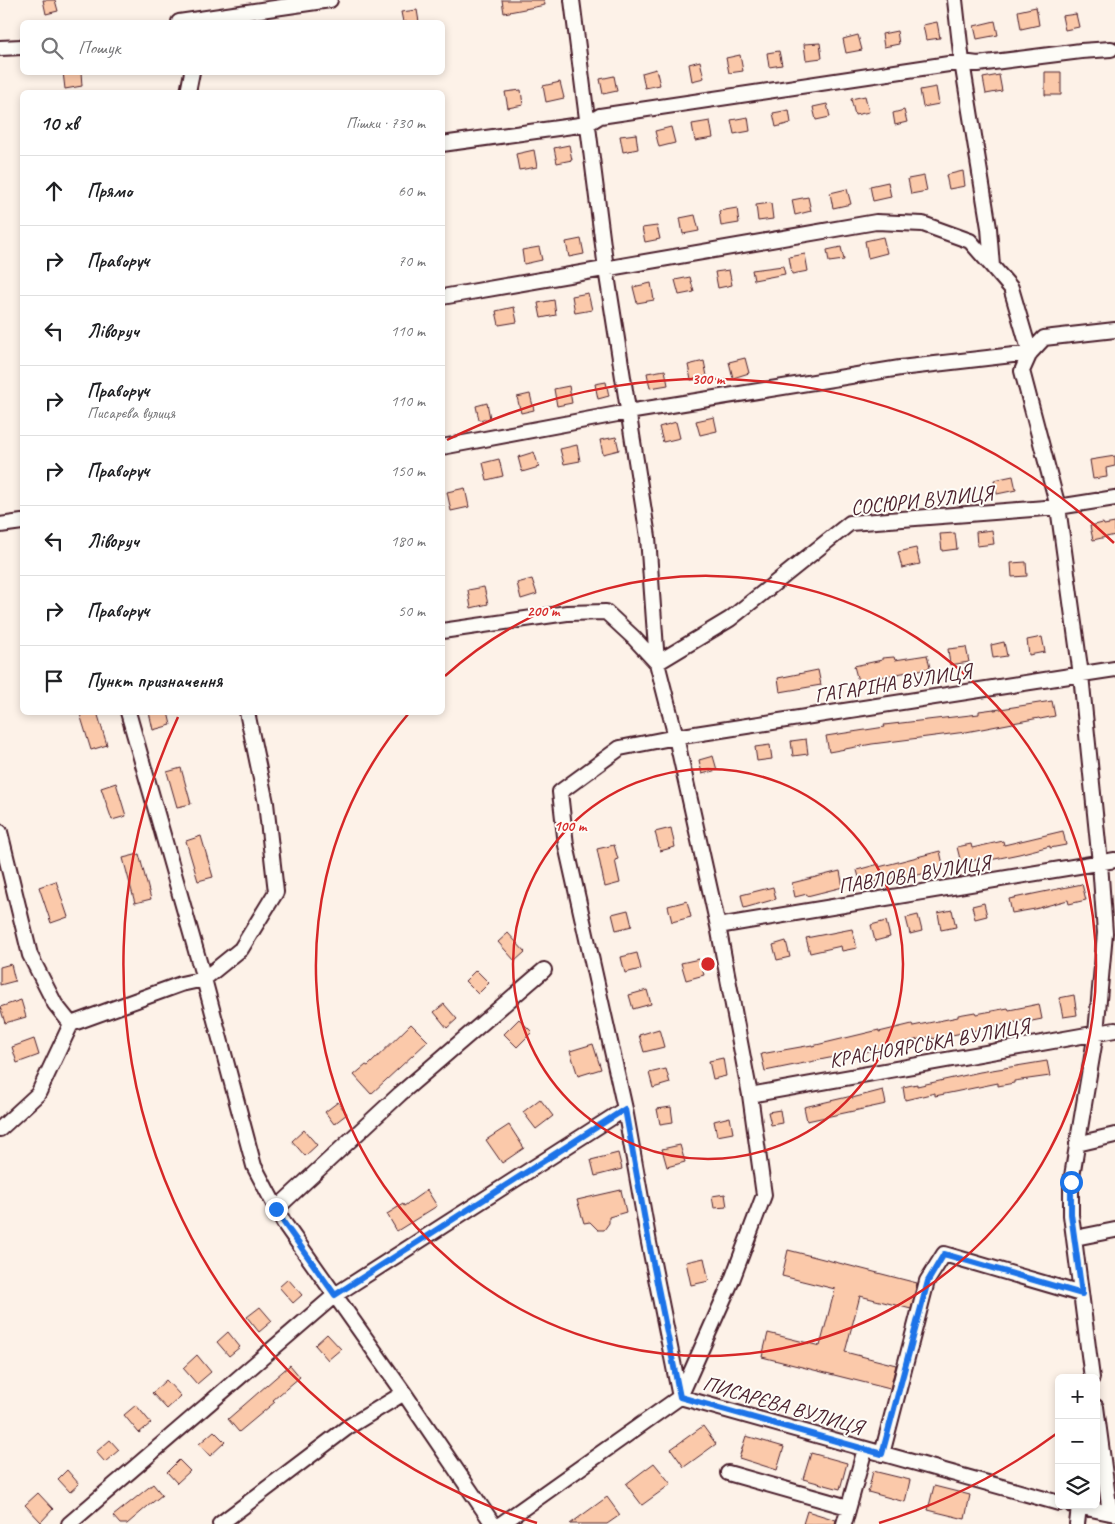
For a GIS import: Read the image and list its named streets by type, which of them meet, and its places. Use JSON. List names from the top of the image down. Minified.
{"streets":{"street":["СОСЮРИ ВУЛИЦЯ","ГАГАРІНА ВУЛИЦЯ","ПАВЛОВА ВУЛИЦЯ","КРАСНОЯРСЬКА ВУЛИЦЯ","ПИСАРЄВА ВУЛИЦЯ"]},"page":{"search":"Пошук","heading":["10 хв","Пішки · 730 m"],"list":[["Прямо","60 m"],["Праворуч","70 m"],["Ліворуч","110 m"],["Праворуч","Писарєва вулиця","110 m"],["Праворуч","150 m"],["Ліворуч","180 m"],["Праворуч","50 m"],"Пункт призначення"],"map_buttons":["+","−"]},"rings":["300 m","200 m","100 m"]}
